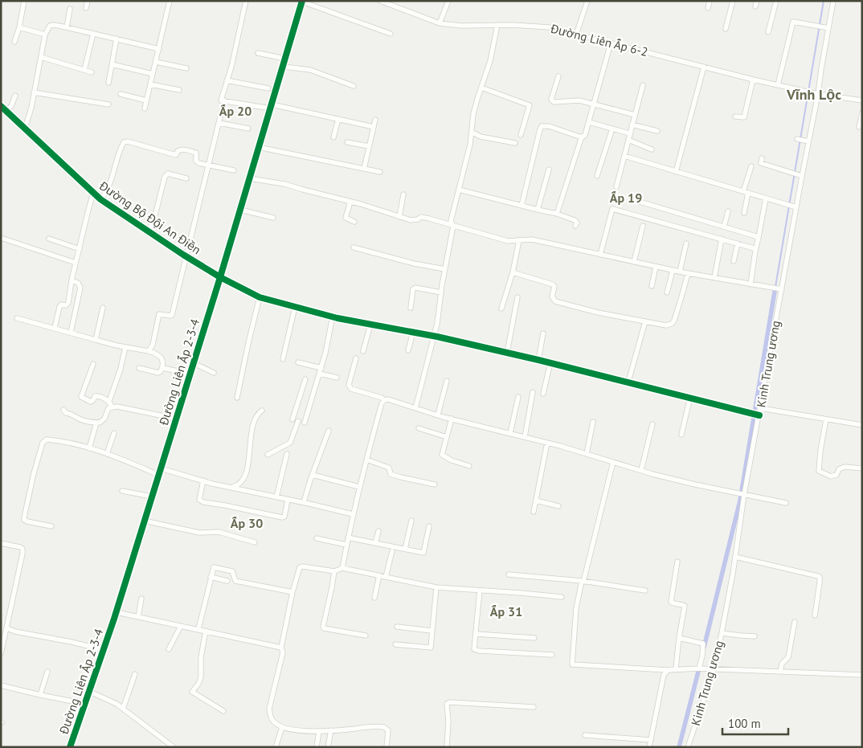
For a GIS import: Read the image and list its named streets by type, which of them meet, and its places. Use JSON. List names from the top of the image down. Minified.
{"streets":{"street":["Đường Liên Ấp 6-2","Đường Bộ Đội An Điền","Kinh Trung ương","Đường Liên Ấp 2-3-4"]},"crossings":[["Đường Liên Ấp 6-2","Kinh Trung ương"],["Đường Bộ Đội An Điền","Kinh Trung ương"],["Đường Bộ Đội An Điền","Đường Liên Ấp 2-3-4"]],"districts":["Vĩnh Lộc","Ấp 20","Ấp 19","Ấp 30","Ấp 31"],"scale_bar":"100 m"}
